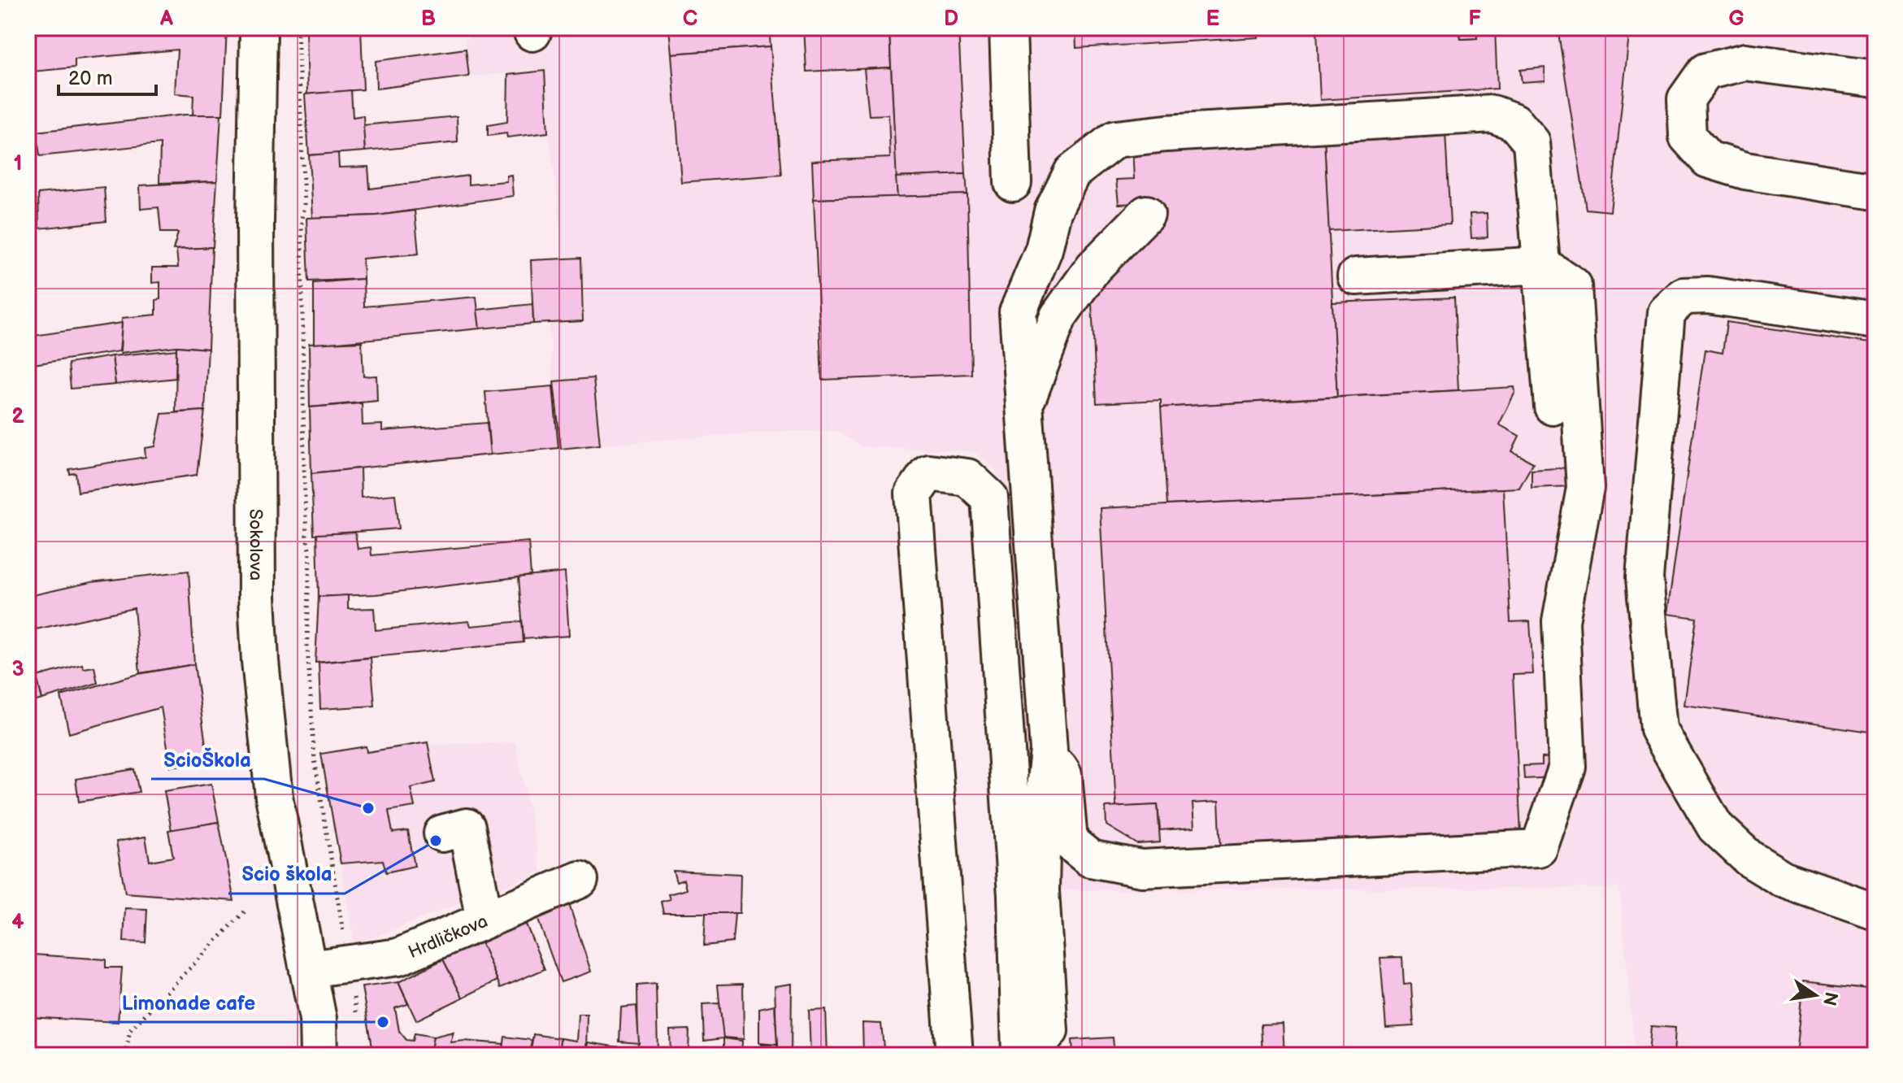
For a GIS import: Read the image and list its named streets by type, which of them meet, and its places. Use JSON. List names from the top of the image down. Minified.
{"streets":{"street":["Sokolova","Hrdličkova"]},"crossings":[["Sokolova","Hrdličkova"]],"places":["ScioŠkola","Scio škola","Limonade cafe"],"scale_bar":"20 m","north":"right","grid":{"columns":["A","B","C","D","E","F","G"],"rows":["1","2","3","4"]}}
